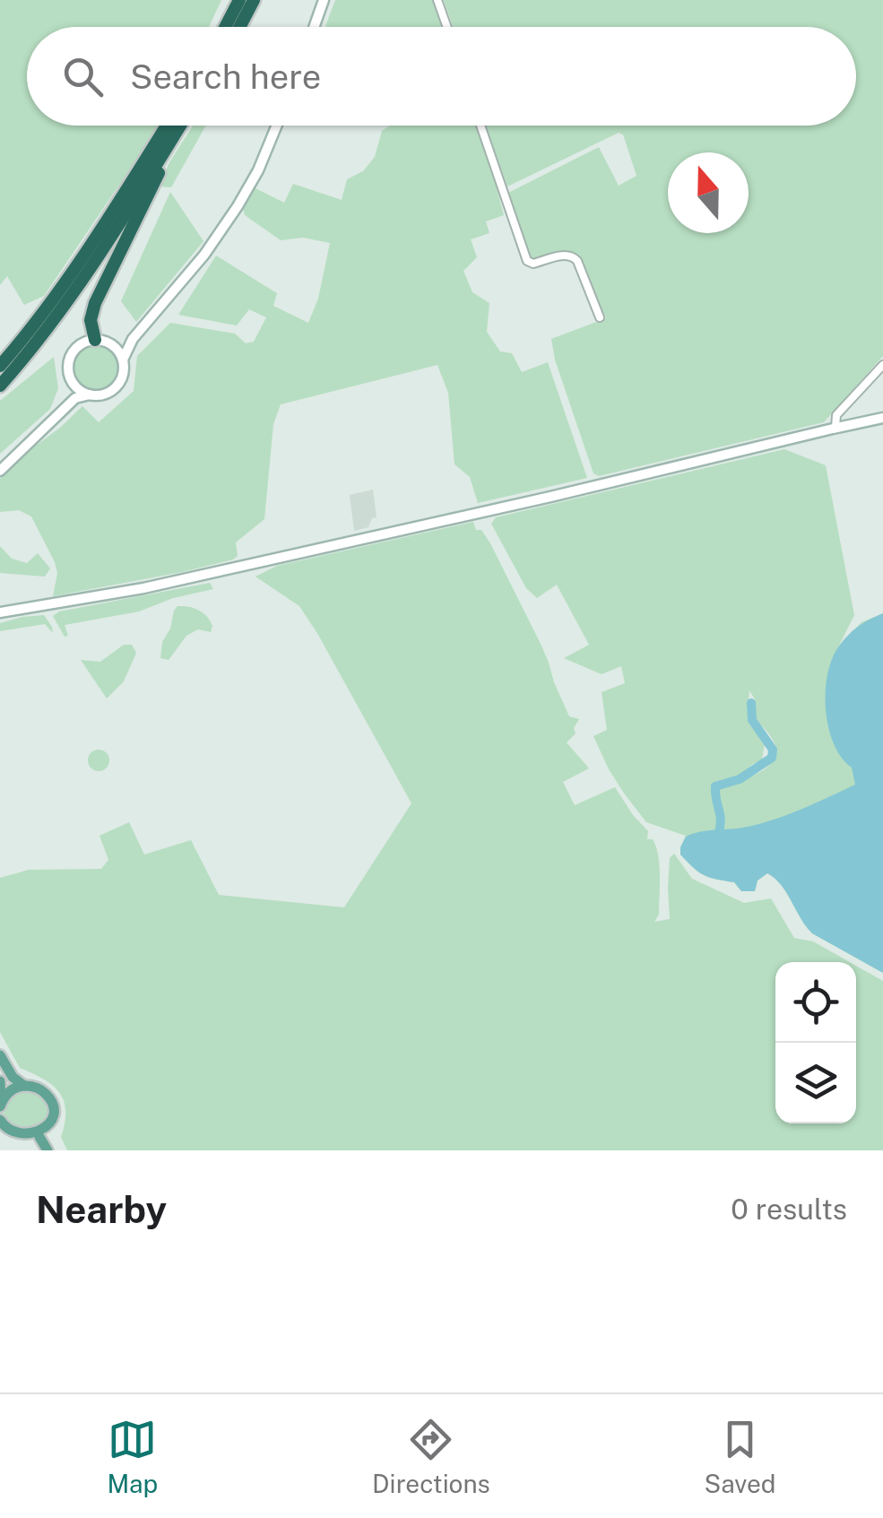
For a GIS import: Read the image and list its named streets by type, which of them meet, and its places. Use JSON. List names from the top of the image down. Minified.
{"north":"top","page":{"search":"Search here","heading":["Nearby","0 results"],"nav":["Map","Directions","Saved"]}}
